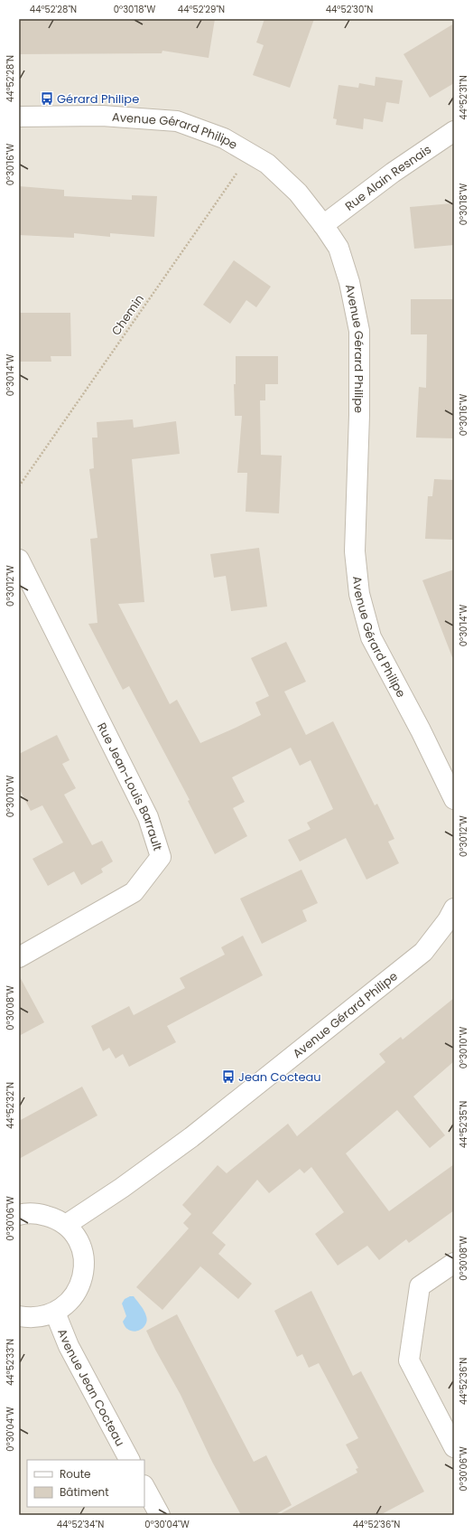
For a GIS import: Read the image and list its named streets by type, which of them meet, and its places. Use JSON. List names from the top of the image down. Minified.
{"streets":{"street":["Avenue Gérard Philipe","Rue Alain Resnais","Rue Jean-Louis Barrault","Avenue Jean Cocteau"],"path":["Chemin"]},"crossings":[["Avenue Gérard Philipe","Rue Alain Resnais"],["Avenue Gérard Philipe","Chemin"]],"places":{"bus stop":["Gérard Philipe","Jean Cocteau"]},"legend":["Route","Bâtiment"],"coordinates":["44°52'28\"N","0°30'18\"W","44°52'29\"N","44°52'30\"N","44°52'31\"N","0°30'16\"W","0°30'14\"W","0°30'12\"W","0°30'10\"W","0°30'08\"W","44°52'32\"N","44°52'35\"N","0°30'06\"W","44°52'33\"N","44°52'36\"N","0°30'04\"W","44°52'34\"N"]}
